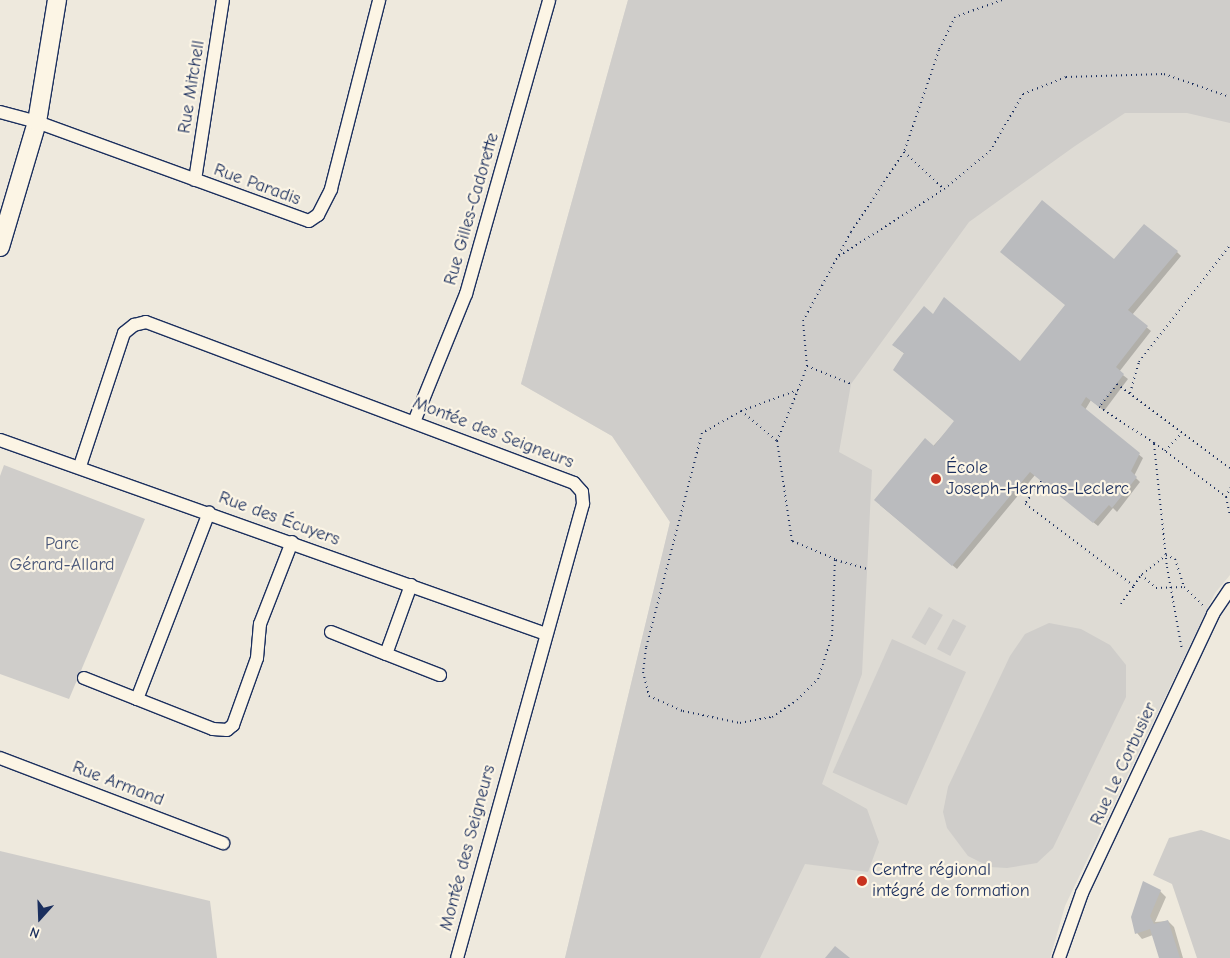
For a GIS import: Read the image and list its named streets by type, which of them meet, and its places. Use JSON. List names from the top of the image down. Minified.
{"streets":{"street":["Rue Mitchell","Rue Paradis","Rue Gilles-Cadorette","Montée des Seigneurs","Rue des Écuyers","Rue Le Corbusier","Rue Armand"]},"crossings":[["Rue Mitchell","Rue Paradis"],["Rue Gilles-Cadorette","Montée des Seigneurs"],["Montée des Seigneurs","Rue des Écuyers"]],"parks":["Parc Gérard-Allard"],"places":["École Joseph-Hermas-Leclerc","Centre régional intégré de formation"],"north":"bottom"}
